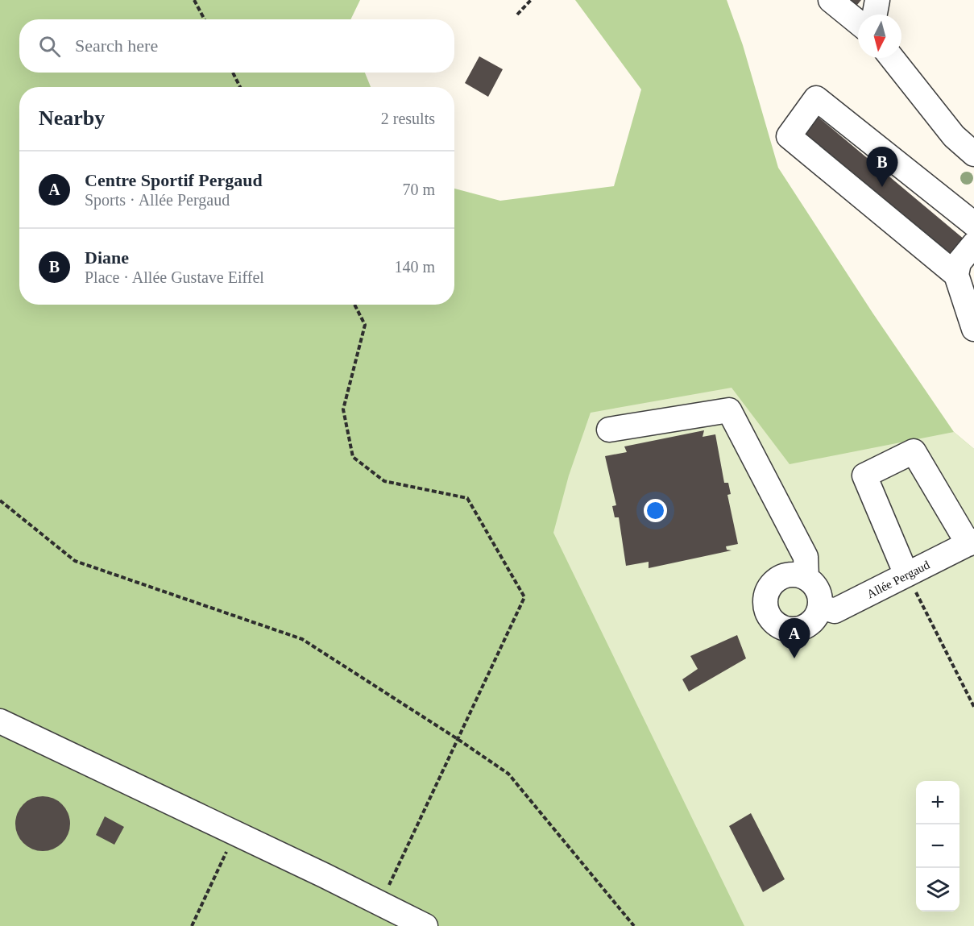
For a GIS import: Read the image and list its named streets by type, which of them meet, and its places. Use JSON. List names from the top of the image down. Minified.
{"streets":{"street":["Allée Pergaud"]},"north":"bottom","page":{"search":"Search here","heading":["Nearby","2 results"],"pins":["B","A"],"list":[{"mark":"A","name":"Centre Sportif Pergaud","note":"Sports · Allée Pergaud","value":"70 m"},{"mark":"B","name":"Diane","note":"Place · Allée Gustave Eiffel","value":"140 m"}],"map_buttons":["+","−"]}}
